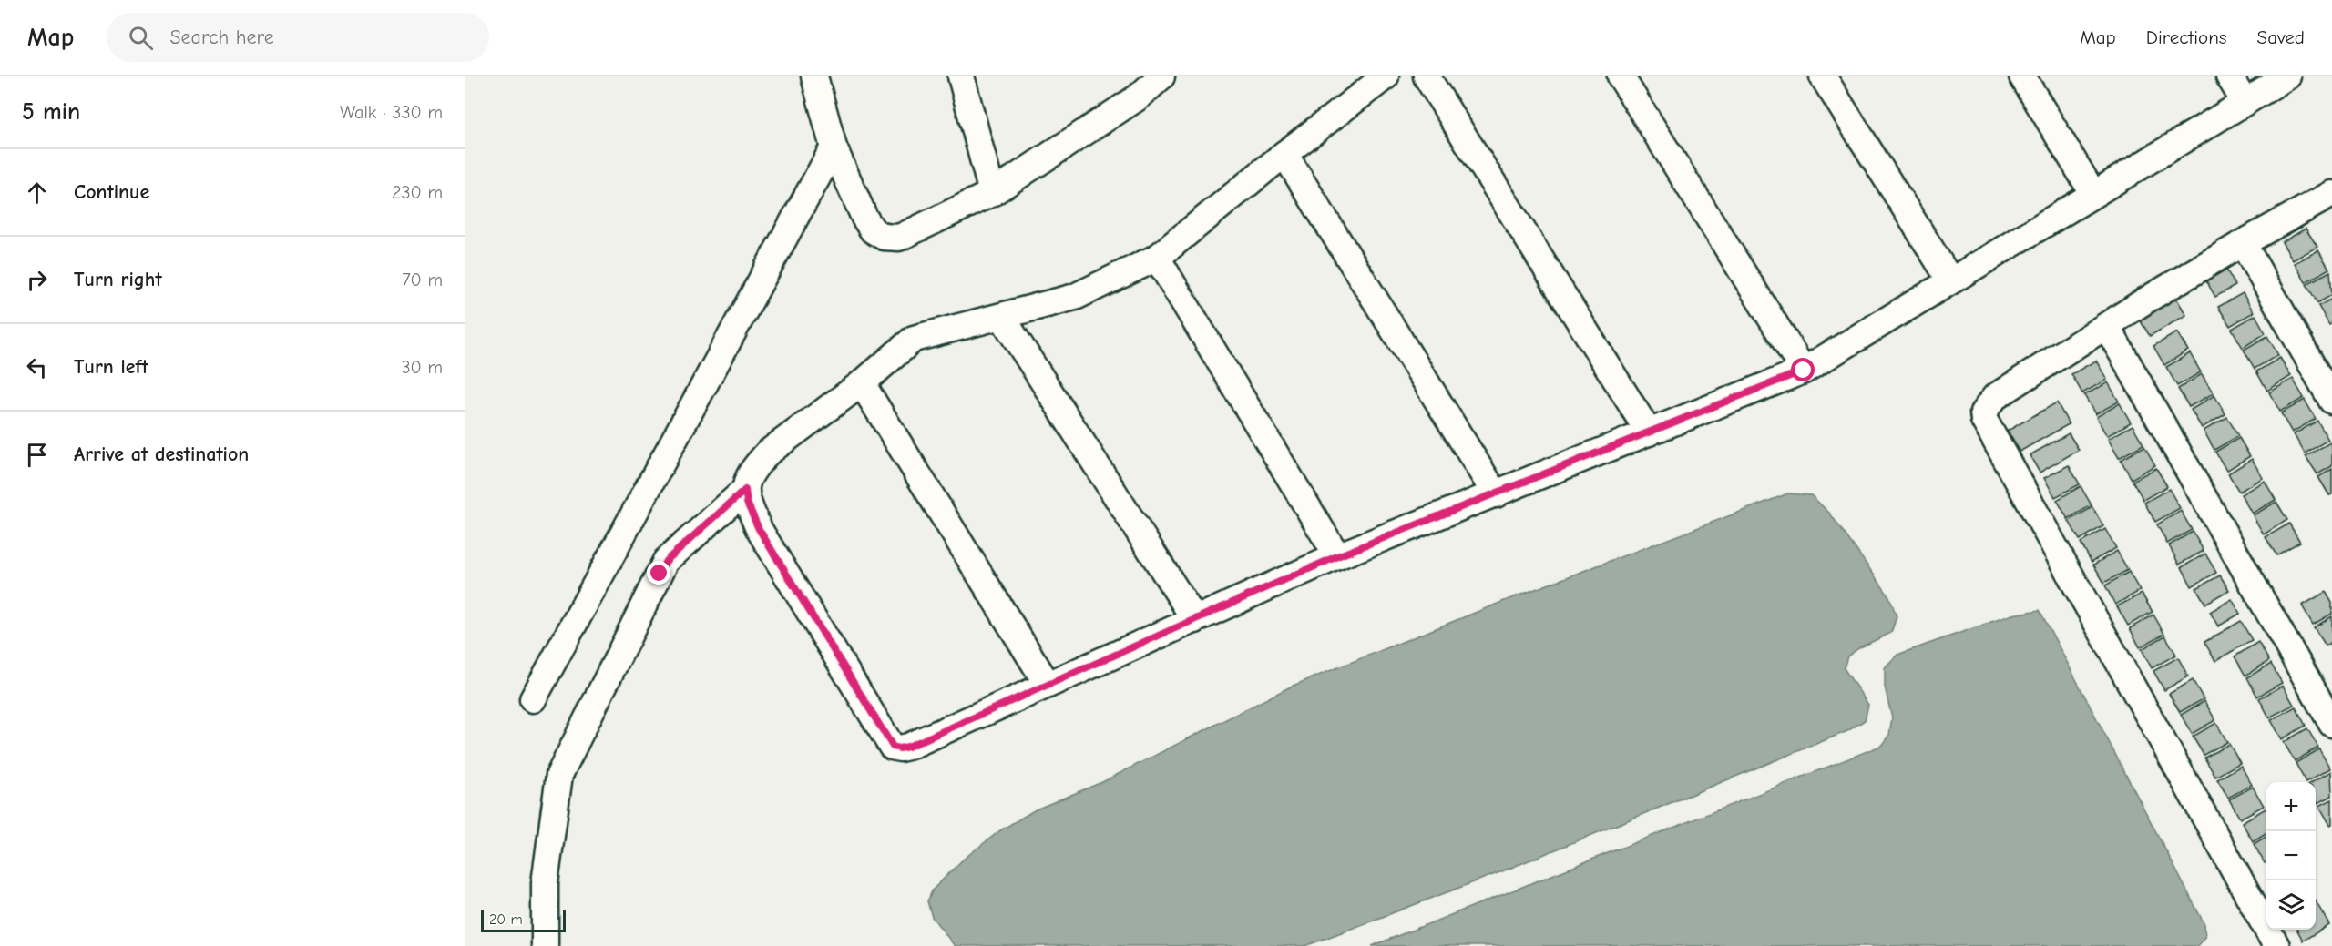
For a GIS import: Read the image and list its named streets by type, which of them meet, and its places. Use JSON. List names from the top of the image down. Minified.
{"scale_bar":"20 m","page":{"header":"Map","search":"Search here","nav":["Map","Directions","Saved"],"heading":["5 min","Walk · 330 m"],"list":[["Continue","230 m"],["Turn right","70 m"],["Turn left","30 m"],"Arrive at destination"],"map_buttons":["+","−"],"scale":"20 m"}}
